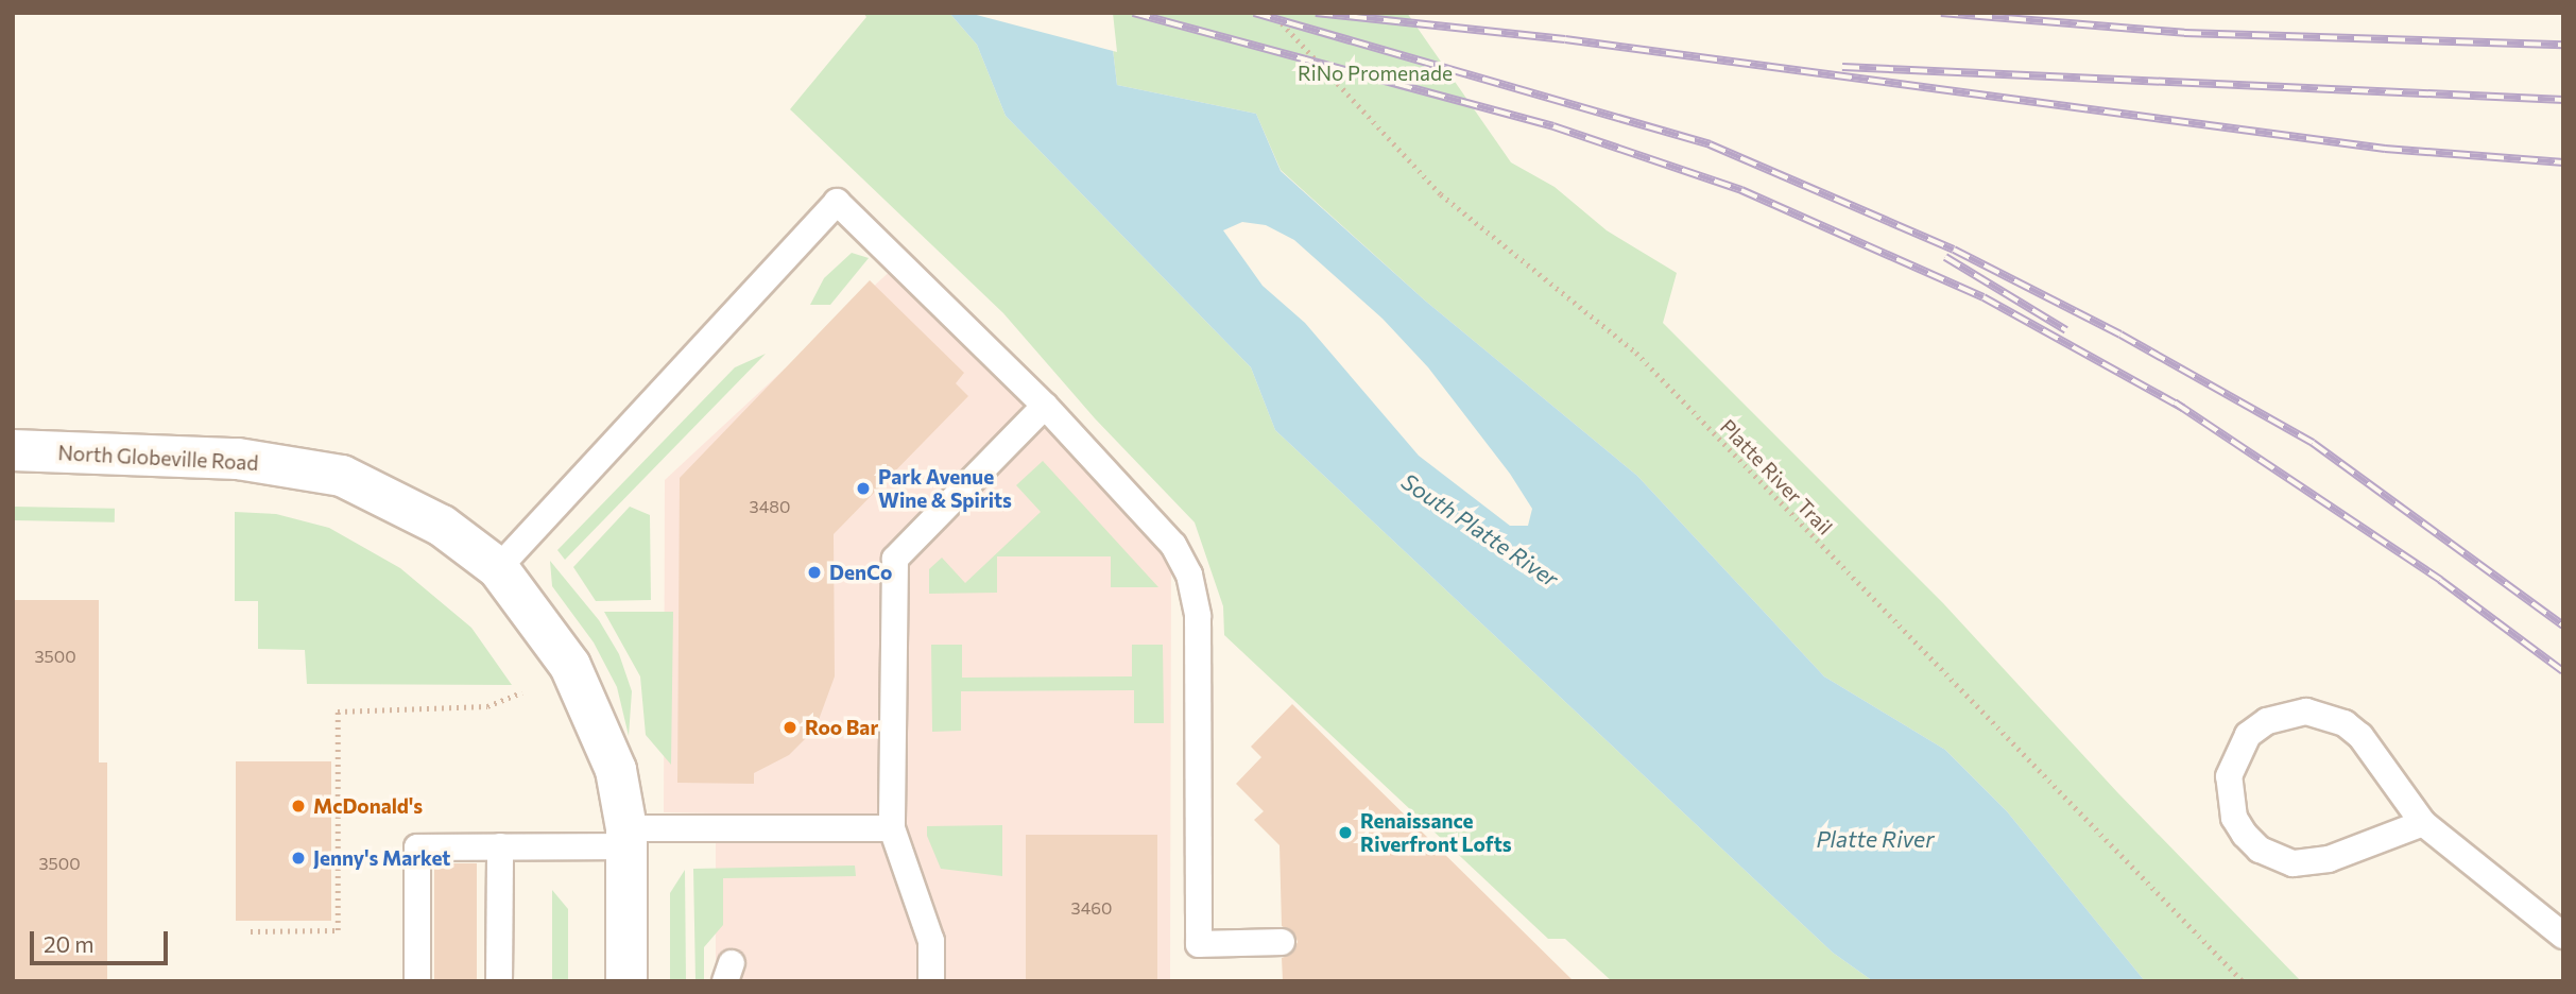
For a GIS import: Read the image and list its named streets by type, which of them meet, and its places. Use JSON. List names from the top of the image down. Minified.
{"streets":{"street":["North Globeville Road"],"path":["Platte River Trail"]},"water":["South Platte River","Platte River"],"parks":["RiNo Promenade"],"places":["Park Avenue Wine & Spirits","DenCo","Roo Bar","McDonald's","Renaissance Riverfront Lofts","Jenny's Market"],"house_numbers":["3480","3500","3500","3460"],"scale_bar":"20 m"}
